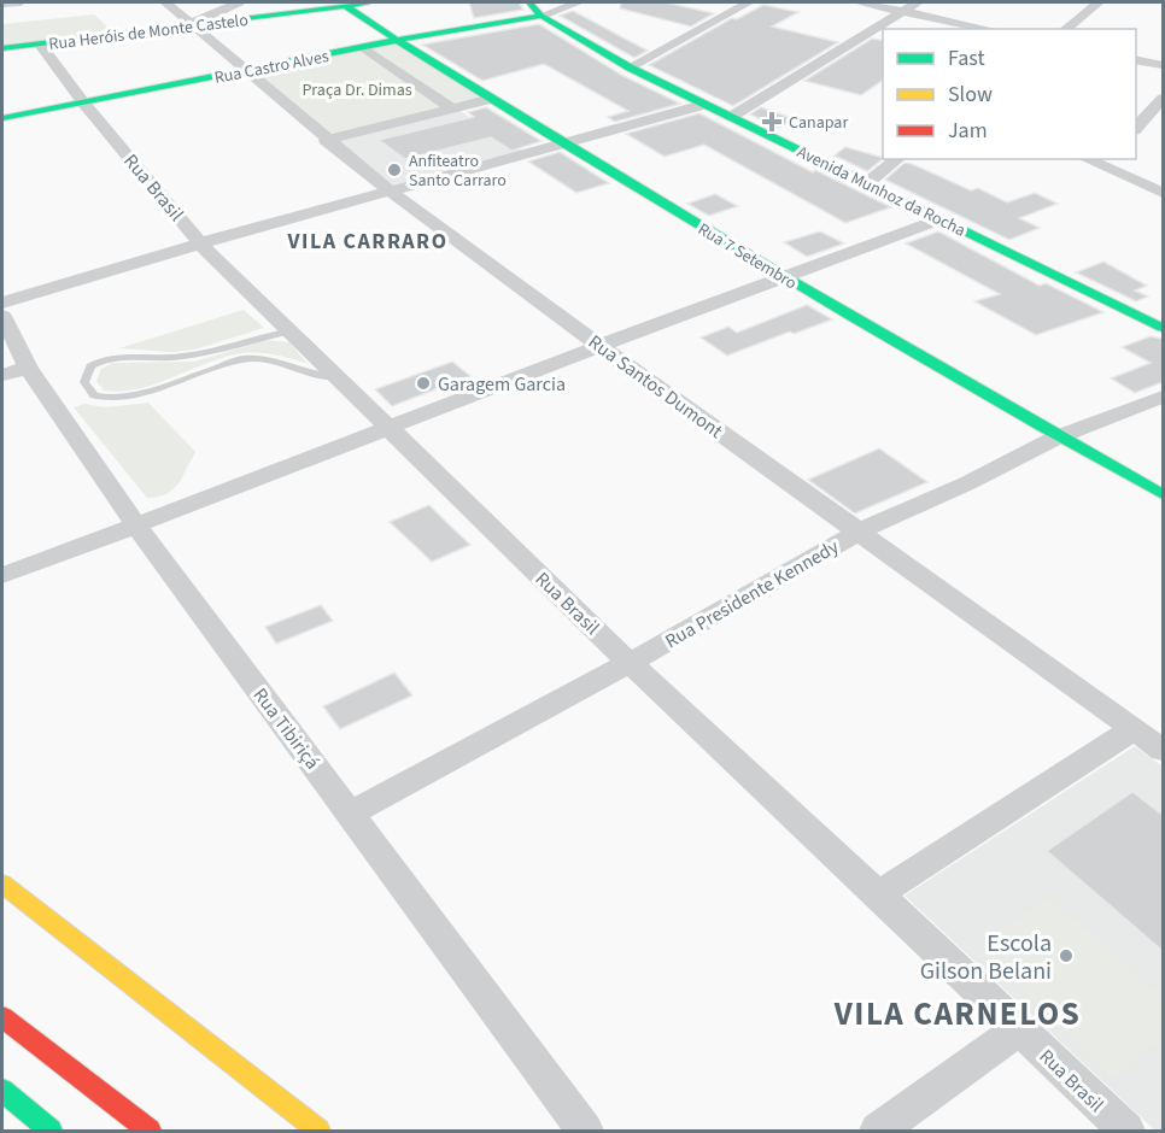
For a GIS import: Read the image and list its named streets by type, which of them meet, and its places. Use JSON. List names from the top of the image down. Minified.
{"streets":{"main road":["Rua Heróis de Monte Castelo","Rua Castro Alves","Avenida Munhoz da Rocha","Rua 7 Setembro"],"street":["Rua Brasil","Rua Santos Dumont","Rua Presidente Kennedy","Rua Tibiriçá"]},"crossings":[["Rua Heróis de Monte Castelo","Rua Brasil"],["Rua Heróis de Monte Castelo","Rua 7 Setembro"],["Rua Heróis de Monte Castelo","Rua Santos Dumont"],["Rua Castro Alves","Rua Brasil"],["Rua Castro Alves","Avenida Munhoz da Rocha"],["Rua Castro Alves","Rua 7 Setembro"],["Rua Castro Alves","Rua Santos Dumont"],["Rua Brasil","Rua Presidente Kennedy"],["Rua 7 Setembro","Rua Presidente Kennedy"],["Rua Santos Dumont","Rua Presidente Kennedy"],["Rua Presidente Kennedy","Rua Tibiriçá"]],"districts":["VILA CARRARO","VILA CARNELOS"],"parks":["Praça Dr. Dimas"],"places":{"health":["Canapar"],"other":["Anfiteatro Santo Carraro","Garagem Garcia","Escola Gilson Belani"]},"legend":["Fast","Slow","Jam"]}
